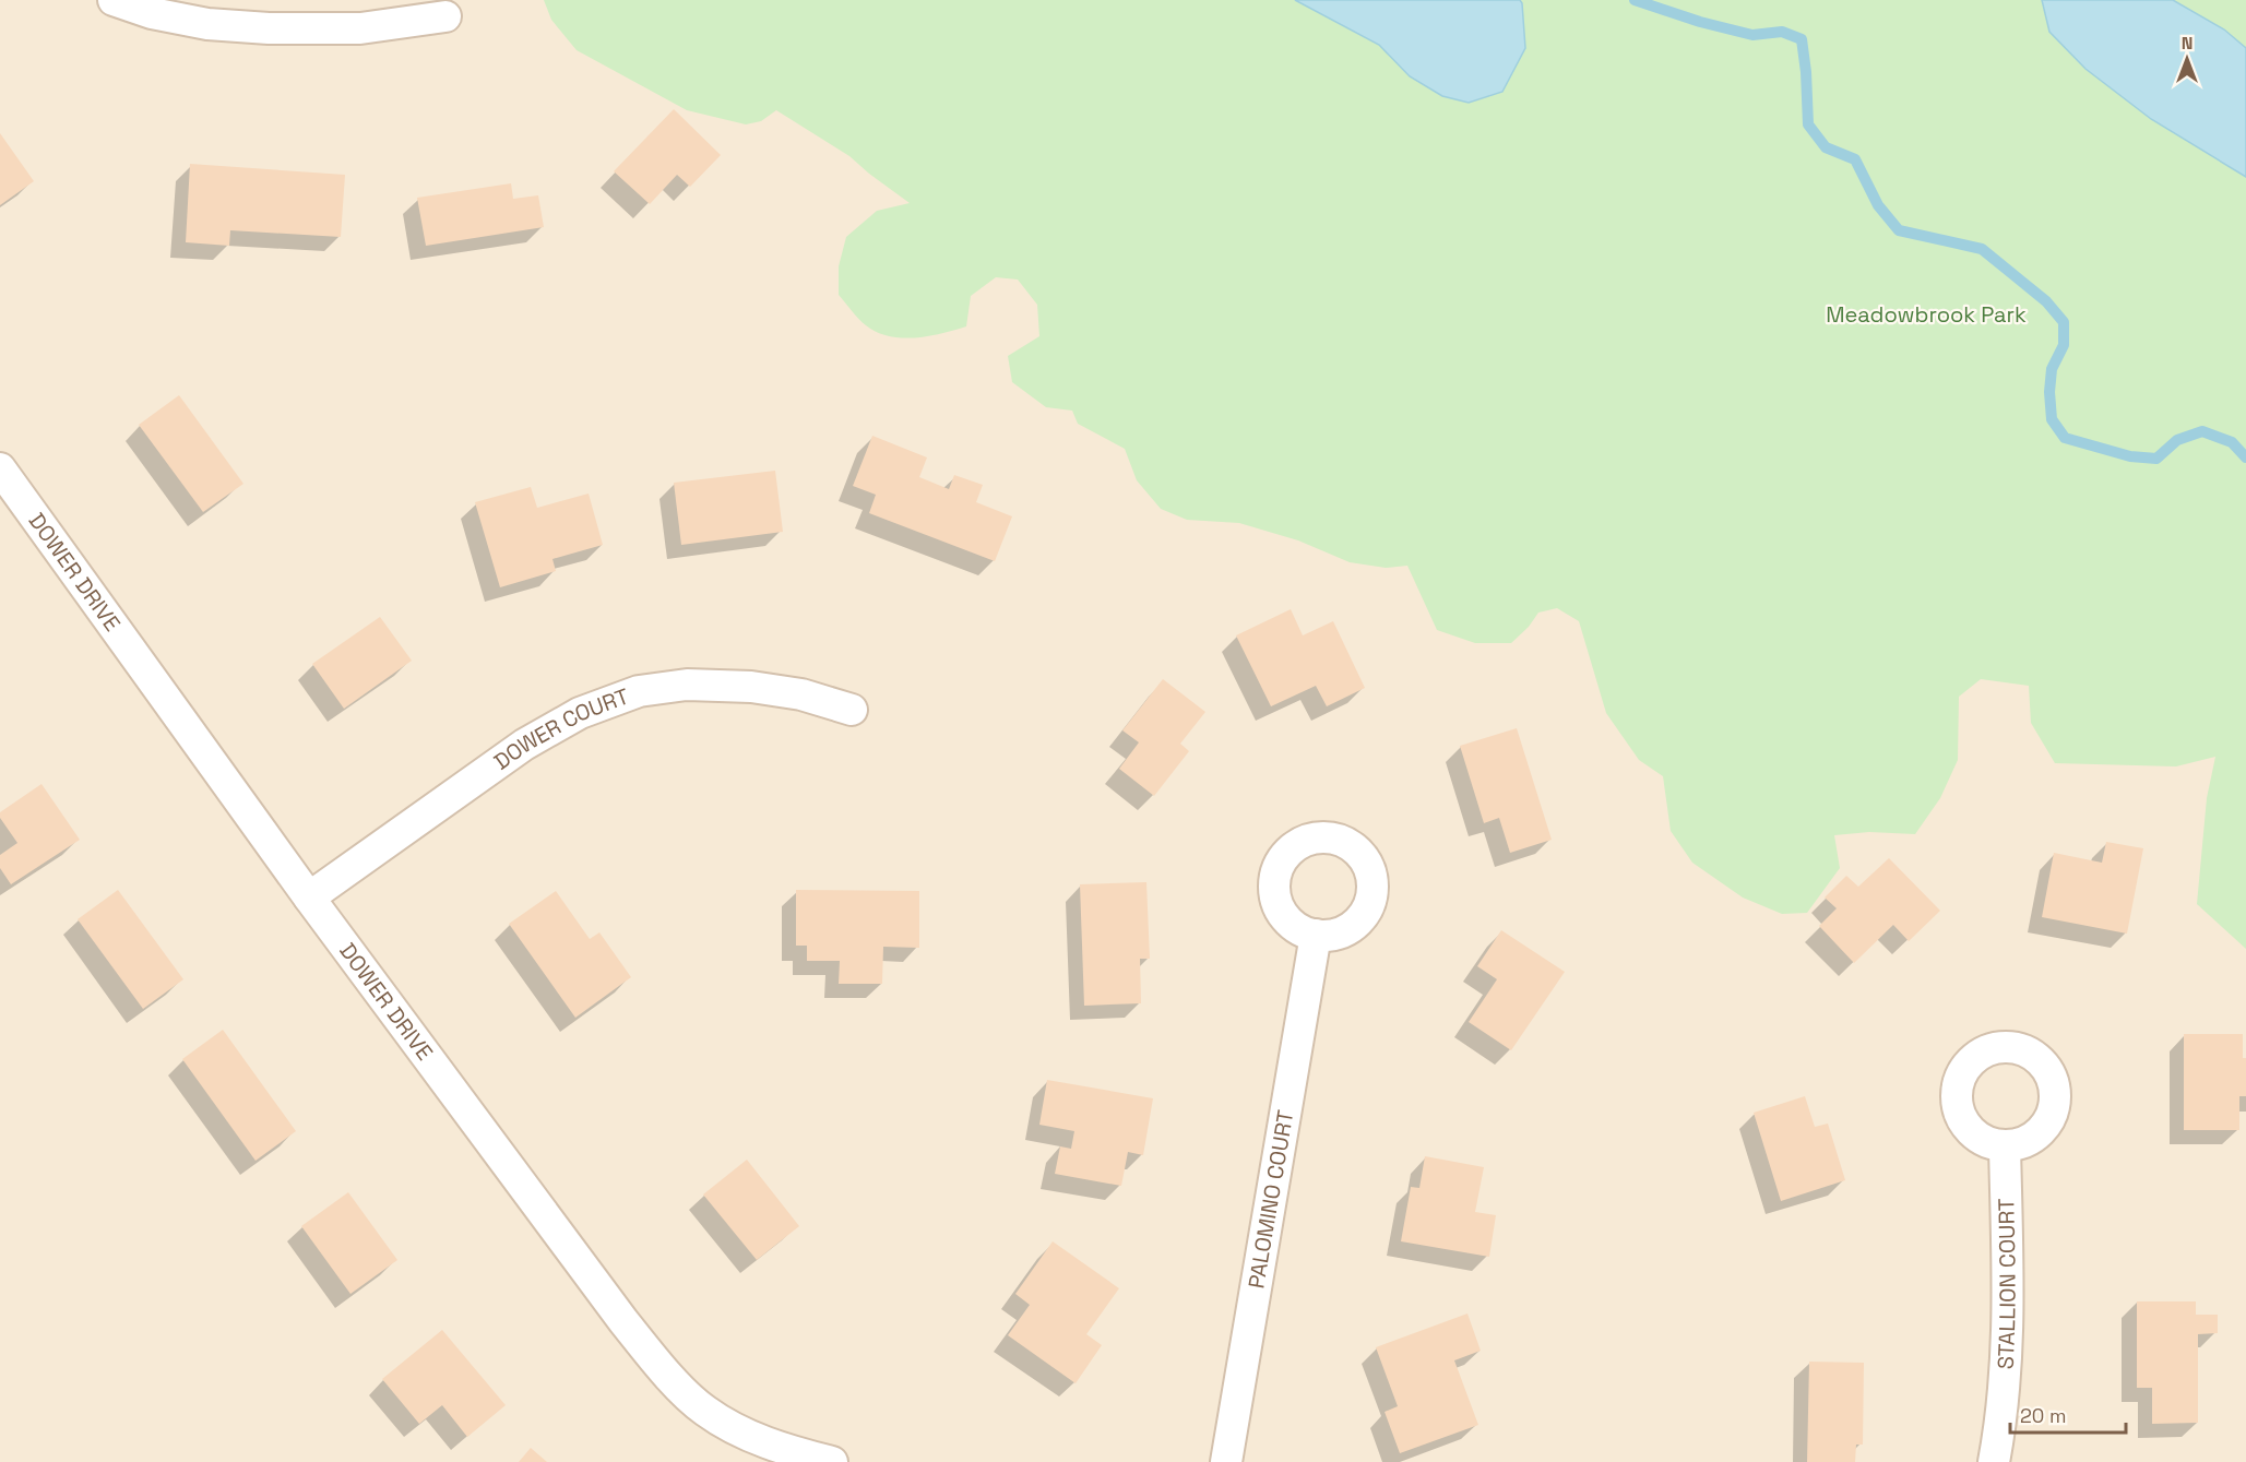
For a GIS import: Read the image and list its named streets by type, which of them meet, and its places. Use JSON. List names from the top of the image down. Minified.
{"streets":{"street":["DOWER DRIVE","DOWER COURT","PALOMINO COURT","STALLION COURT"]},"crossings":[["DOWER DRIVE","DOWER COURT"]],"parks":["Meadowbrook Park"],"scale_bar":"20 m","north":"top"}
